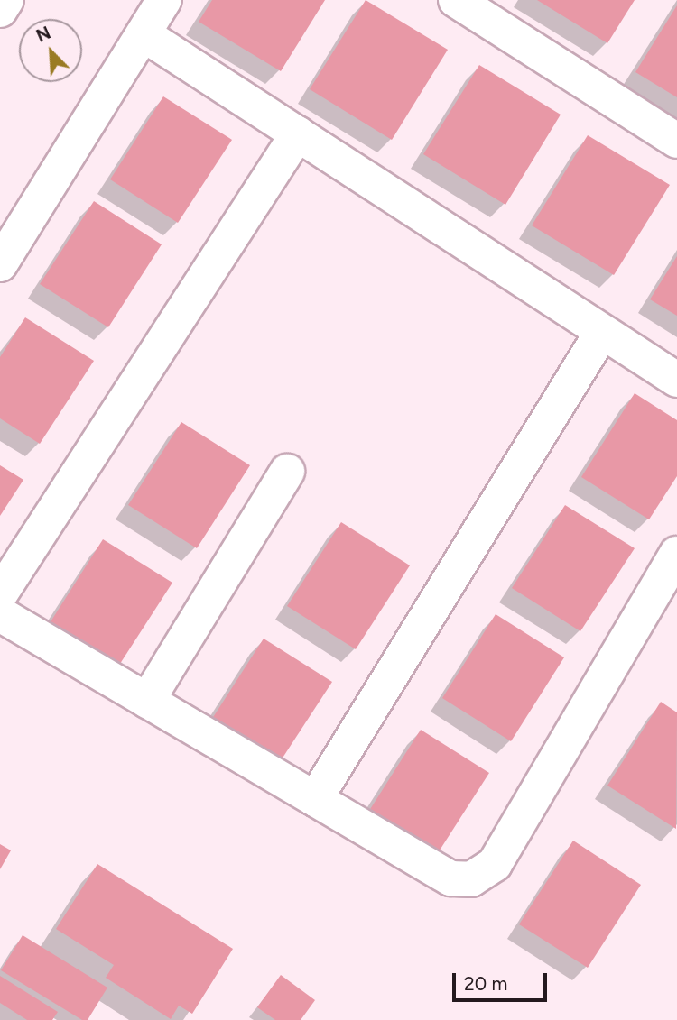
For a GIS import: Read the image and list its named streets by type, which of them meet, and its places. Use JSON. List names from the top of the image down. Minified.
{"scale_bar":"20 m","north":"top left"}
